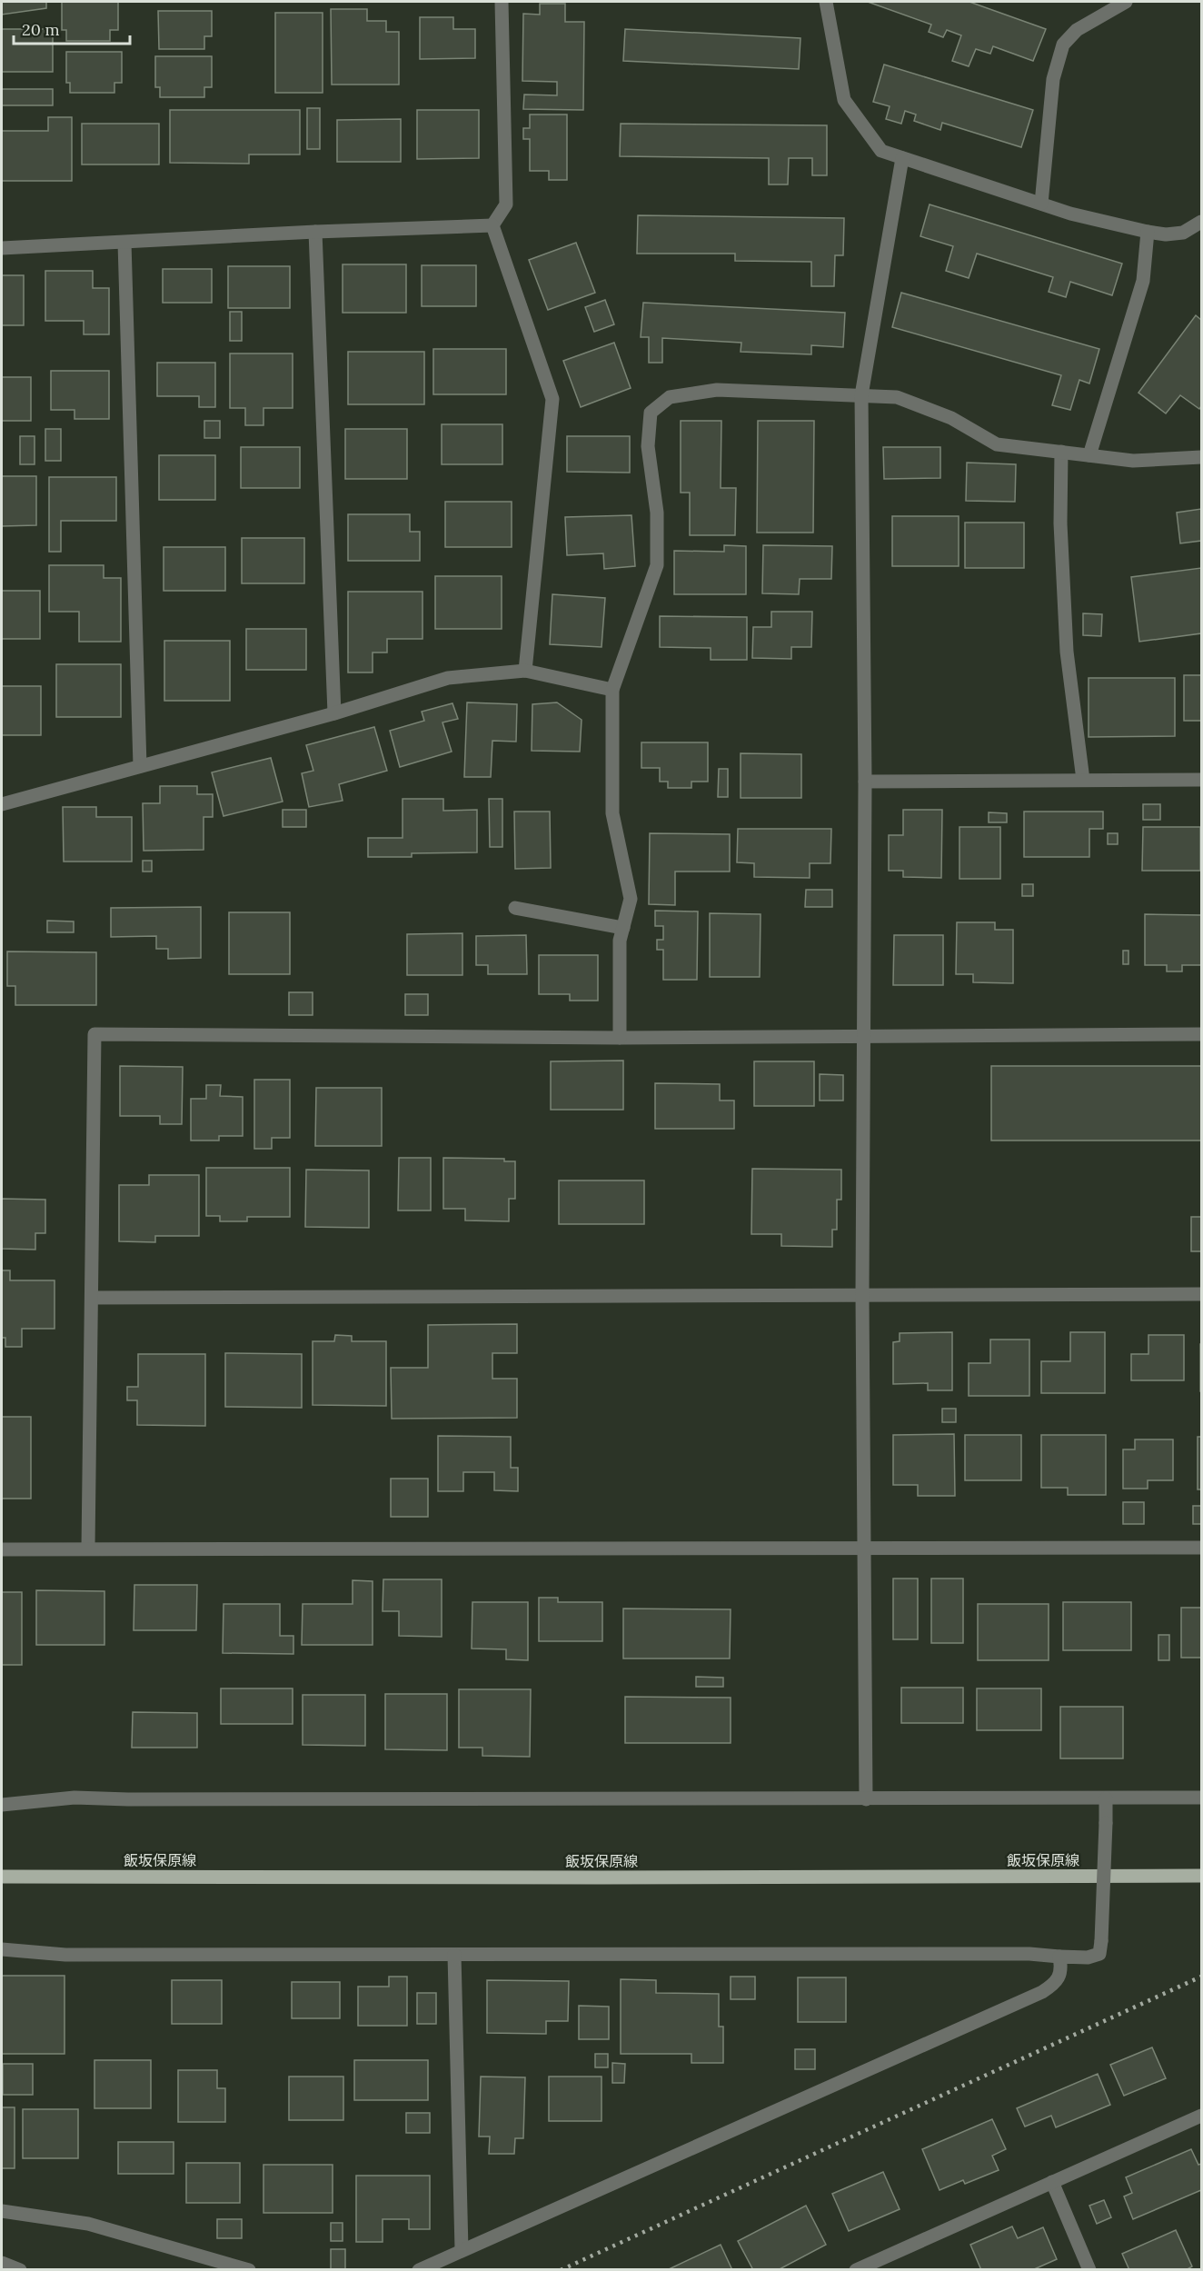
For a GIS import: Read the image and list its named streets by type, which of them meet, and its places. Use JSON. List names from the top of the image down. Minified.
{"streets":{"main road":["飯坂保原線"]},"scale_bar":"20 m"}
